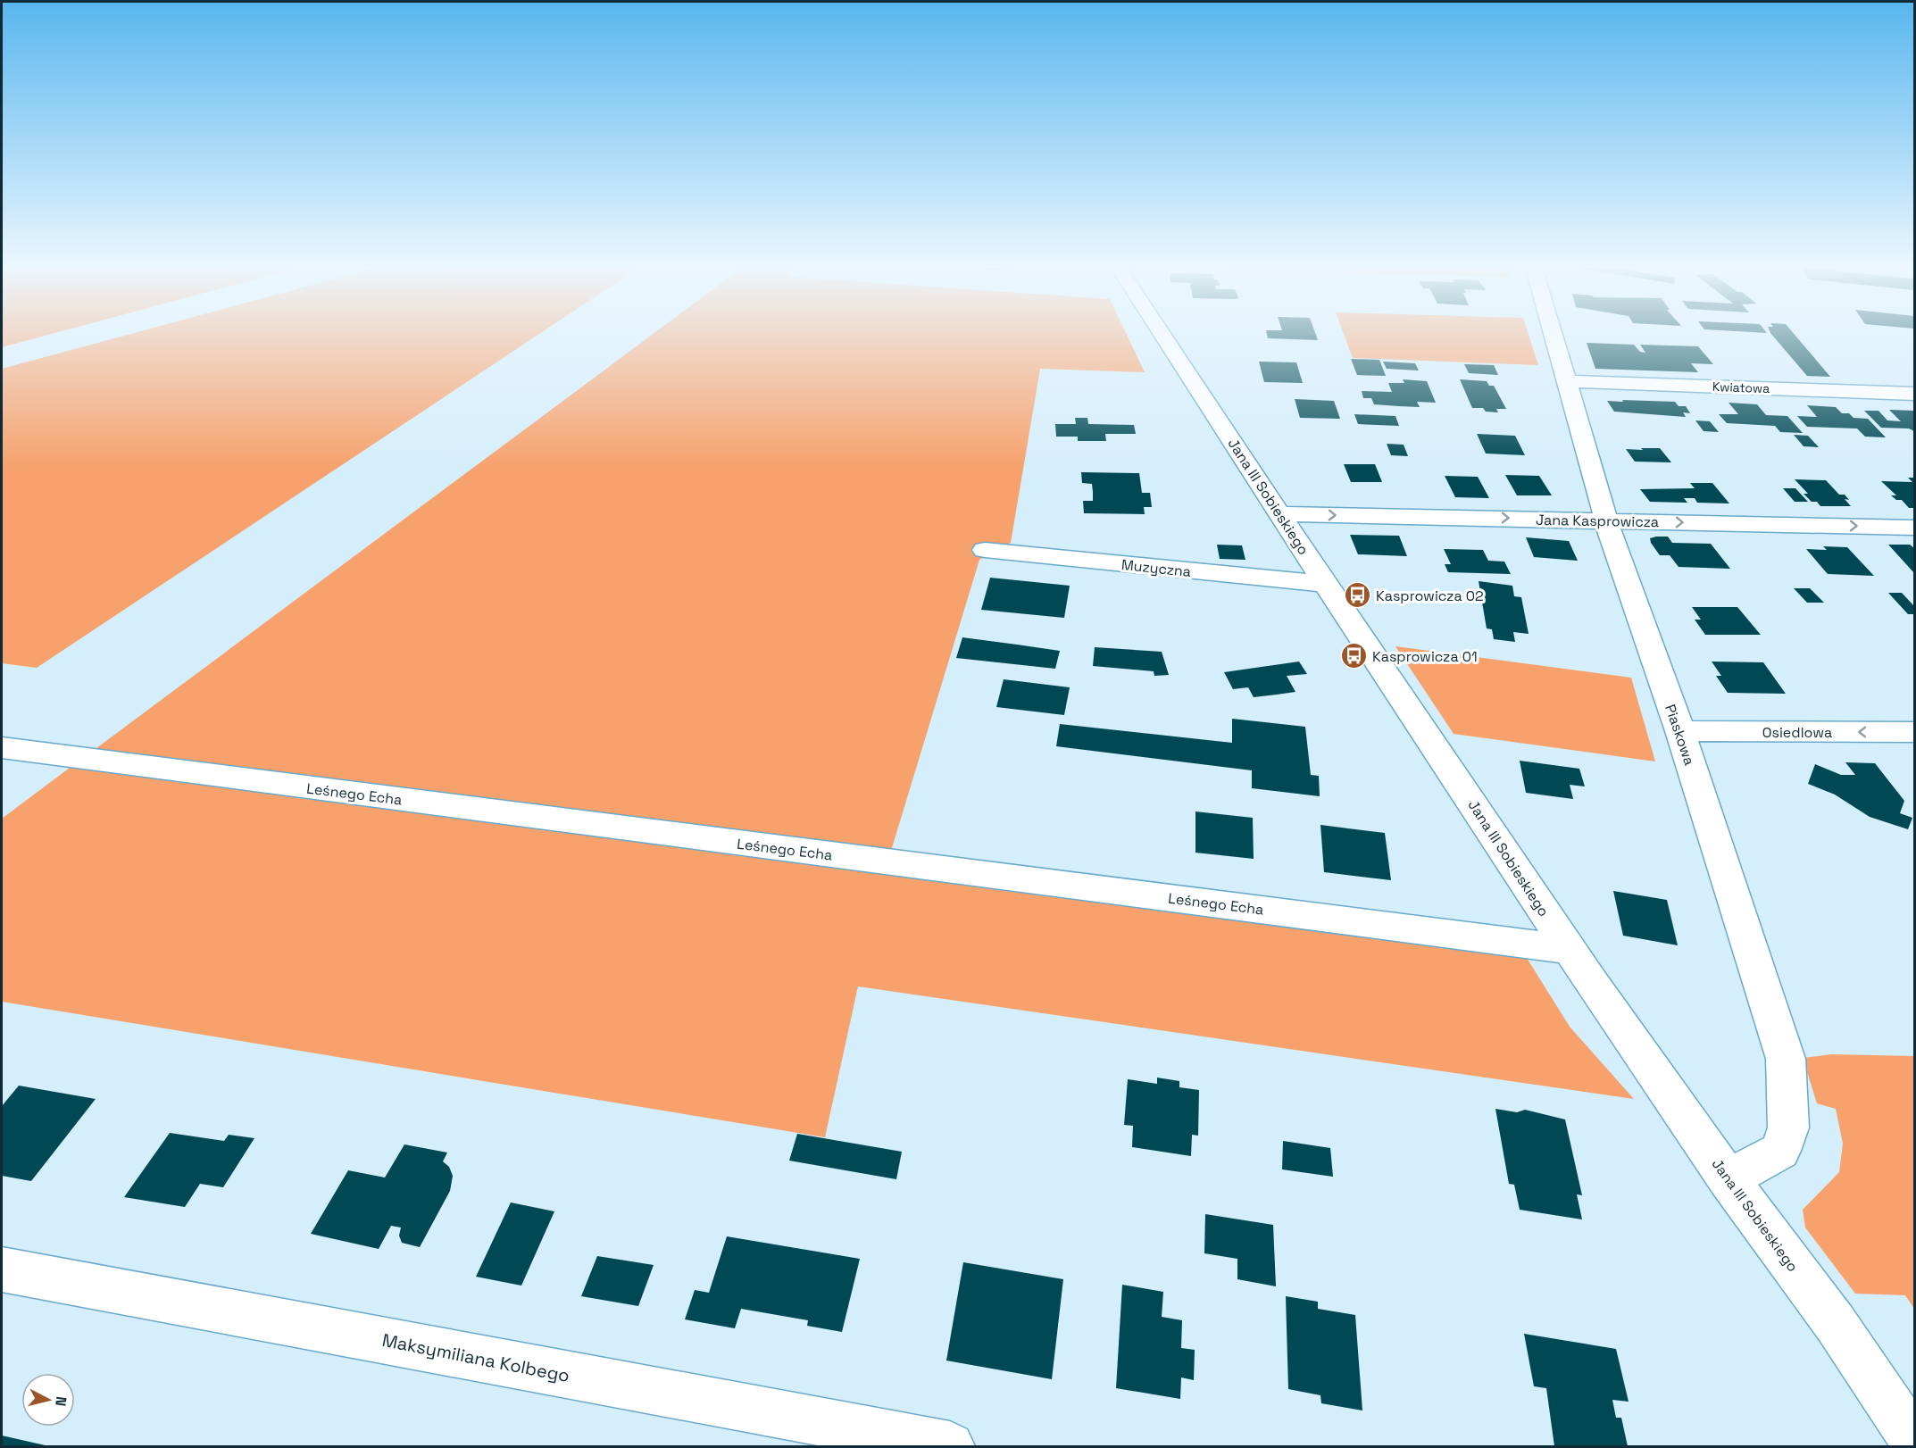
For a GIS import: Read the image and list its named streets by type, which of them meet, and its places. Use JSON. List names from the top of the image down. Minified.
{"streets":{"street":["Kwiatowa","Jana III Sobieskiego","Jana Kasprowicza","Muzyczna","Osiedlowa","Piaskowa","Leśnego Echa","Maksymiliana Kolbego"]},"crossings":[["Kwiatowa","Piaskowa"],["Jana III Sobieskiego","Jana Kasprowicza"],["Jana III Sobieskiego","Muzyczna"],["Jana III Sobieskiego","Piaskowa"],["Jana III Sobieskiego","Leśnego Echa"],["Jana Kasprowicza","Piaskowa"],["Osiedlowa","Piaskowa"]],"one_way":["Jana Kasprowicza","Osiedlowa"],"places":{"bus stop":["Kasprowicza 02","Kasprowicza 01"]},"north":"right"}
